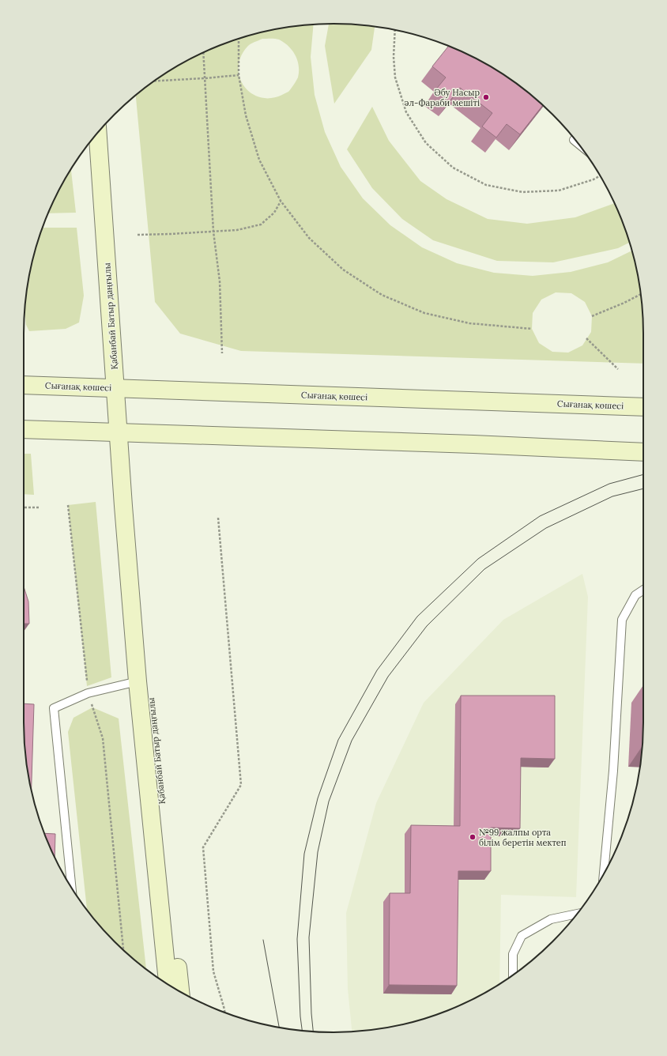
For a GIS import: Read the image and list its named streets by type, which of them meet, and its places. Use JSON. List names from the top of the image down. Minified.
{"streets":{"main road":["Қабанбай Батыр даңғылы","Сығанақ көшесі"]},"crossings":[["Қабанбай Батыр даңғылы","Сығанақ көшесі"]],"places":["Әбу Насыр әл-Фараби мешіті","№99 жалпы орта білім беретін мектеп"]}
